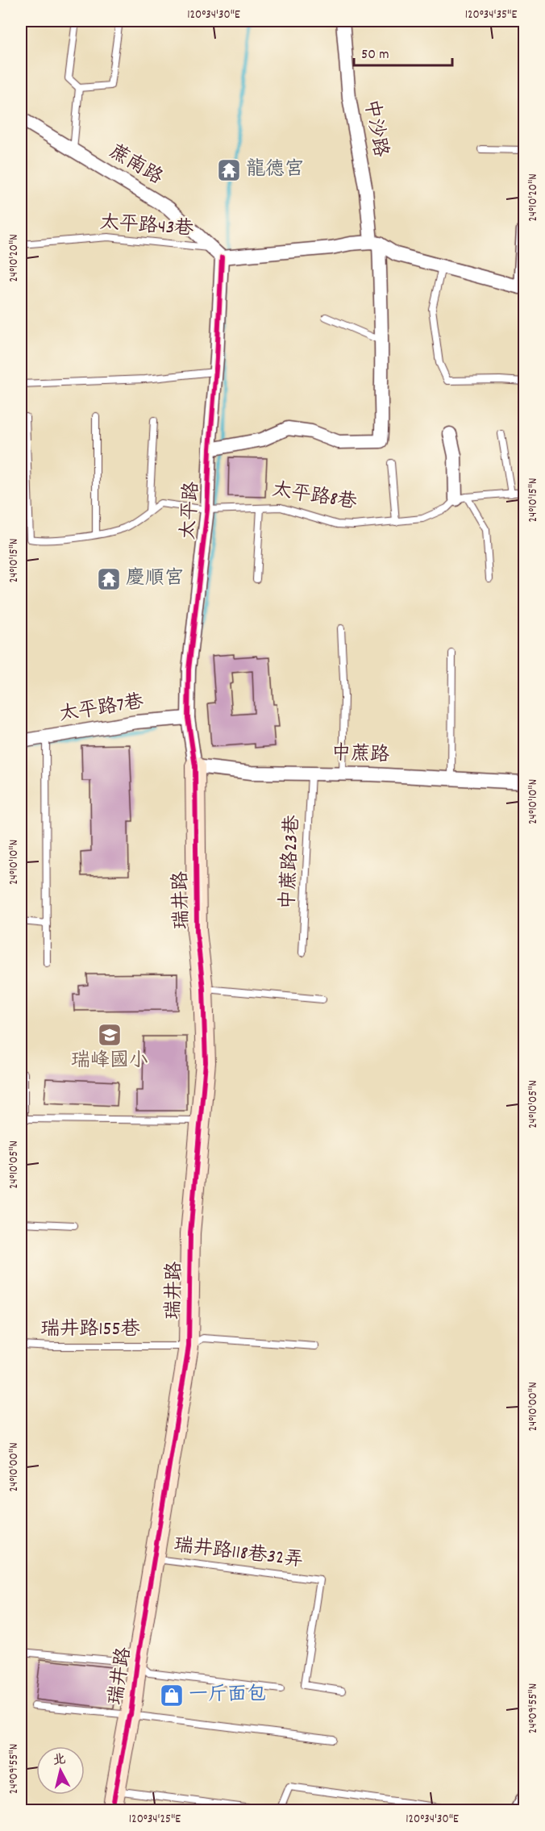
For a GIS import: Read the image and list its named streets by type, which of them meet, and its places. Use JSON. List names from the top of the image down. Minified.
{"streets":{"street":["中沙路","蔗南路","太平路","太平路7巷","中蔗路","瑞井路"],"lane":["太平路43巷","太平路8巷","中蔗路23巷","瑞井路155巷","瑞井路118巷32弄"]},"crossings":[["中沙路","太平路"],["蔗南路","太平路43巷"],["蔗南路","太平路"],["太平路43巷","太平路"],["太平路8巷","太平路"],["太平路","太平路7巷"],["太平路","中蔗路"],["太平路","瑞井路"],["中蔗路","中蔗路23巷"],["中蔗路","瑞井路"],["瑞井路","瑞井路155巷"],["瑞井路","瑞井路118巷32弄"]],"places":{"temple":["龍德宮","慶順宮"],"school or university":["瑞峰國小"],"shop":["一斤面包"]},"scale_bar":"50 m","north":"top","coordinates":["120°34'30\"E","120°34'35\"E","24°10'20\"N","24°10'15\"N","24°10'10\"N","24°10'05\"N","24°10'00\"N","24°09'55\"N","120°34'25\"E"]}
